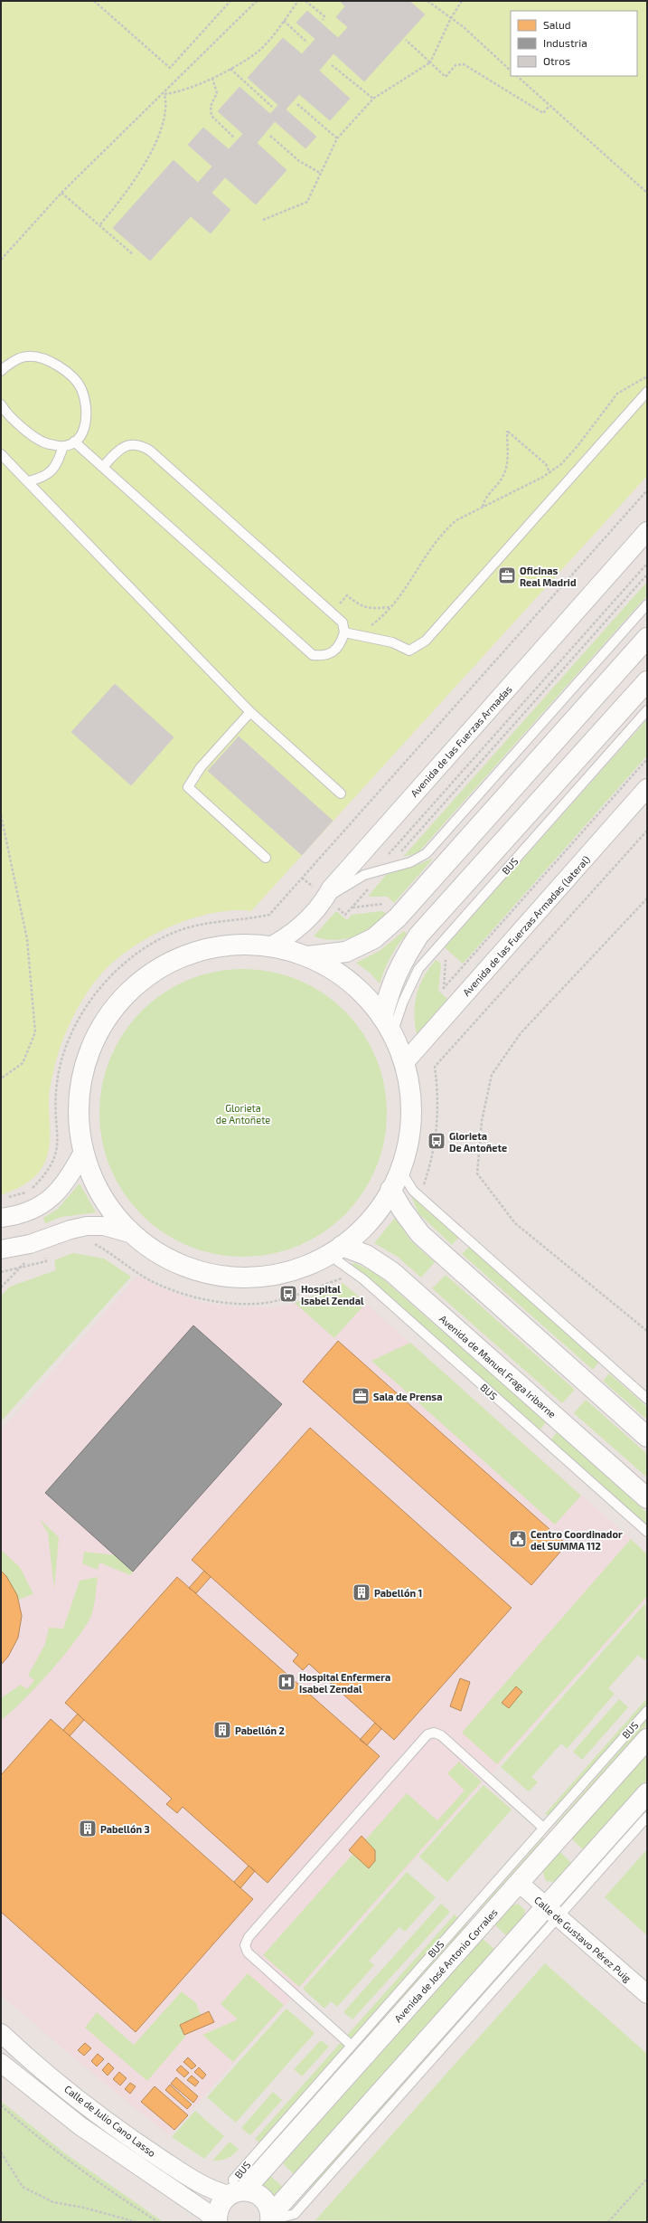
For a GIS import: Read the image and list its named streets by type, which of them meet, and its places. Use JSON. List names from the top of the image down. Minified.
{"streets":{"street":["Avenida de las Fuerzas Armadas","Avenida de las Fuerzas Armadas (lateral)","Avenida de Manuel Fraga Iribarne","Calle de Gustavo Pérez Puig","Avenida de José Antonio Corrales","Calle de Julio Cano Lasso"],"lane":["BUS"]},"crossings":[["BUS","Avenida de Manuel Fraga Iribarne"],["BUS","Avenida de José Antonio Corrales"],["BUS","Calle de Julio Cano Lasso"],["Calle de Gustavo Pérez Puig","Avenida de José Antonio Corrales"],["Avenida de José Antonio Corrales","Calle de Julio Cano Lasso"]],"parks":["Glorieta de Antoñete"],"places":{"office":["Oficinas Real Madrid","Sala de Prensa"],"bus stop":["Glorieta De Antoñete","Hospital Isabel Zendal"],"public building":["Centro Coordinador del SUMMA 112"],"building":["Pabellón 1","Pabellón 2","Pabellón 3"],"hospital":["Hospital Enfermera Isabel Zendal"]},"legend":["Salud","Industria","Otros"]}
